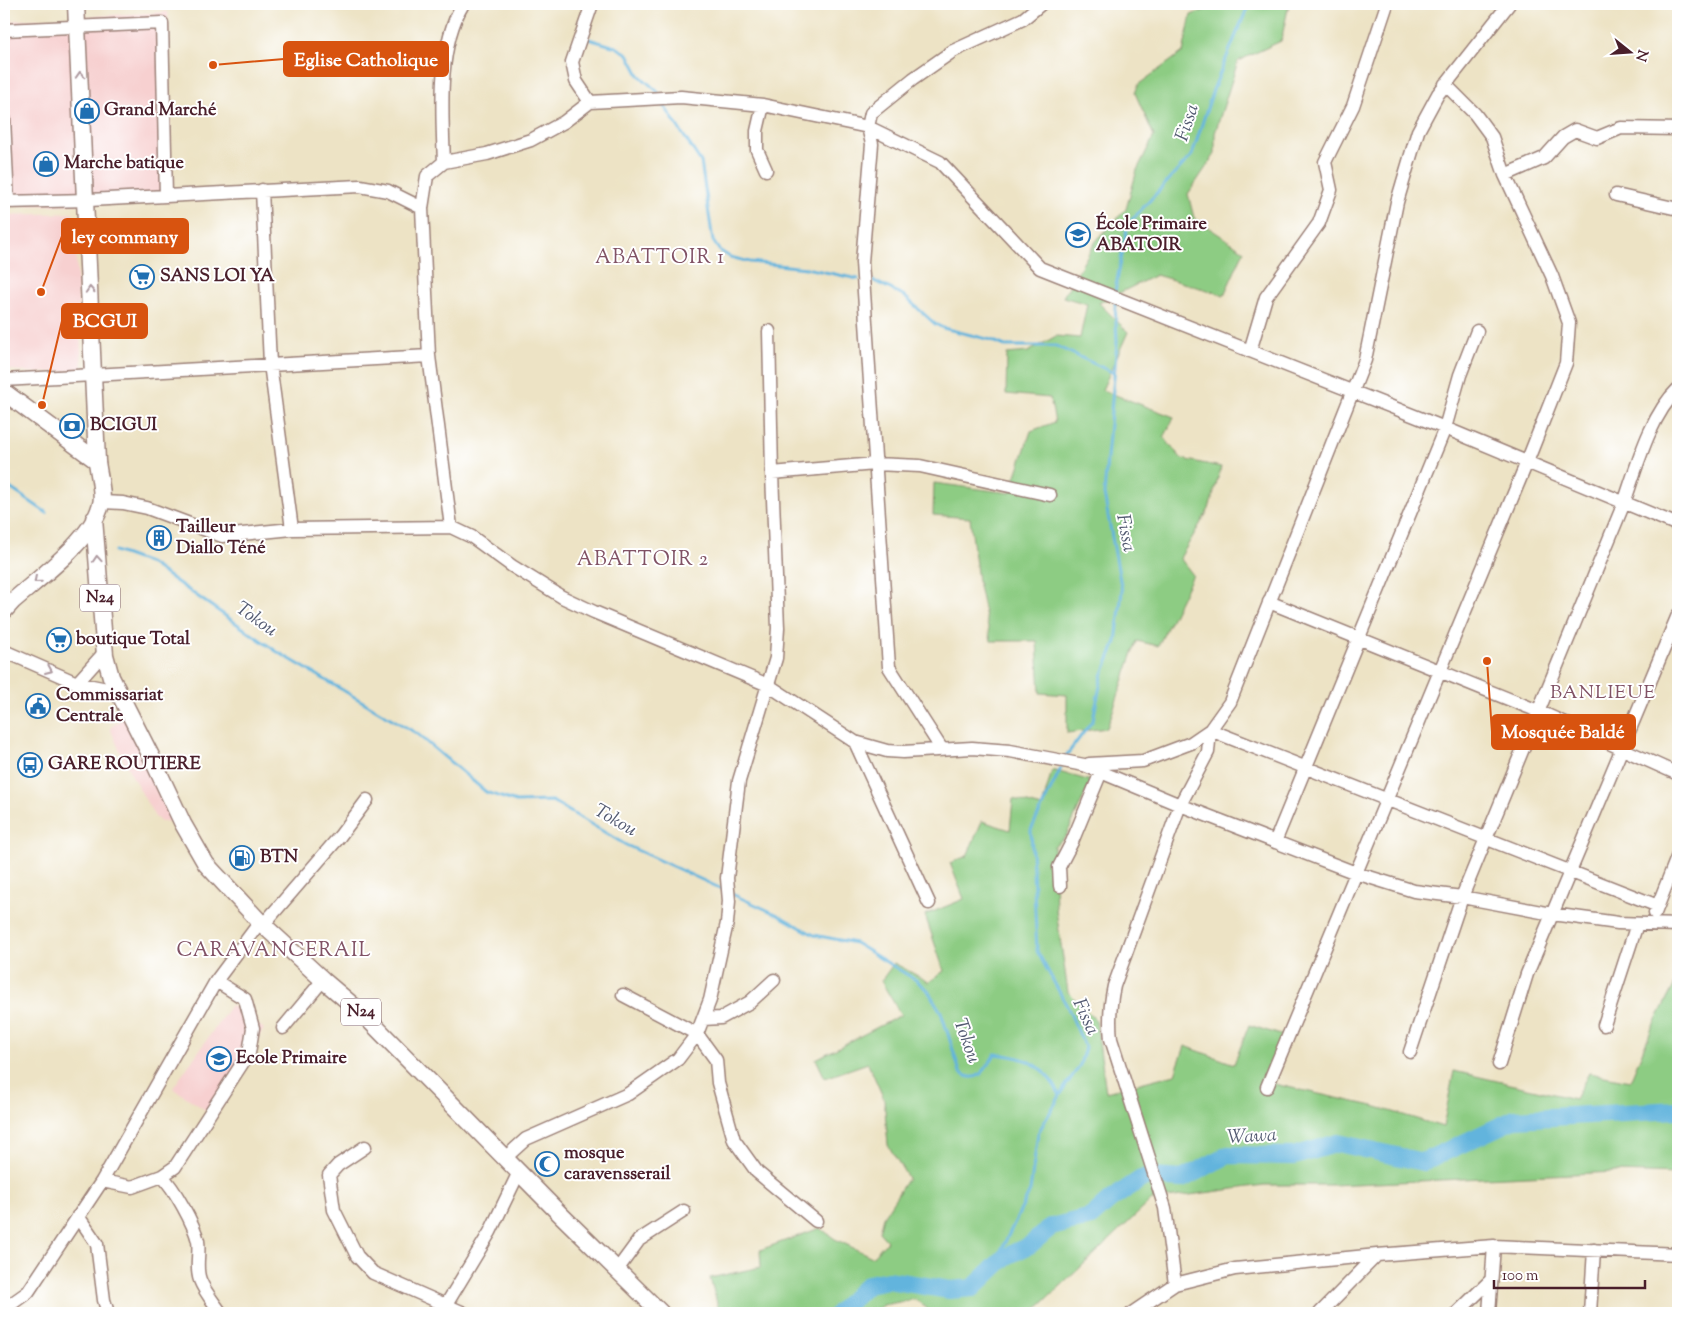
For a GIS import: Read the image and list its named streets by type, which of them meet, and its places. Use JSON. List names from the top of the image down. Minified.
{"streets":{"main road":["N24"]},"districts":["ABATTOIR 1","ABATTOIR 2","BANLIEUE","CARAVANCERAIL"],"water":["Fissa","Tokou","Wawa"],"places":{"other":["Eglise Catholique","ley commany","BCGUI","Mosquée Baldé"],"shop":["Grand Marché","Marche batique"],"school or university":["École Primaire ABATOIR","Ecole Primaire"],"supermarket":["SANS LOI YA","boutique Total"],"bank":["BCIGUI"],"building":["Tailleur Diallo Téné"],"public building":["Commissariat Centrale"],"bus stop":["GARE ROUTIERE"],"fuel station":["BTN"],"mosque":["mosque caravensserail"]},"scale_bar":"100 m","north":"right"}
